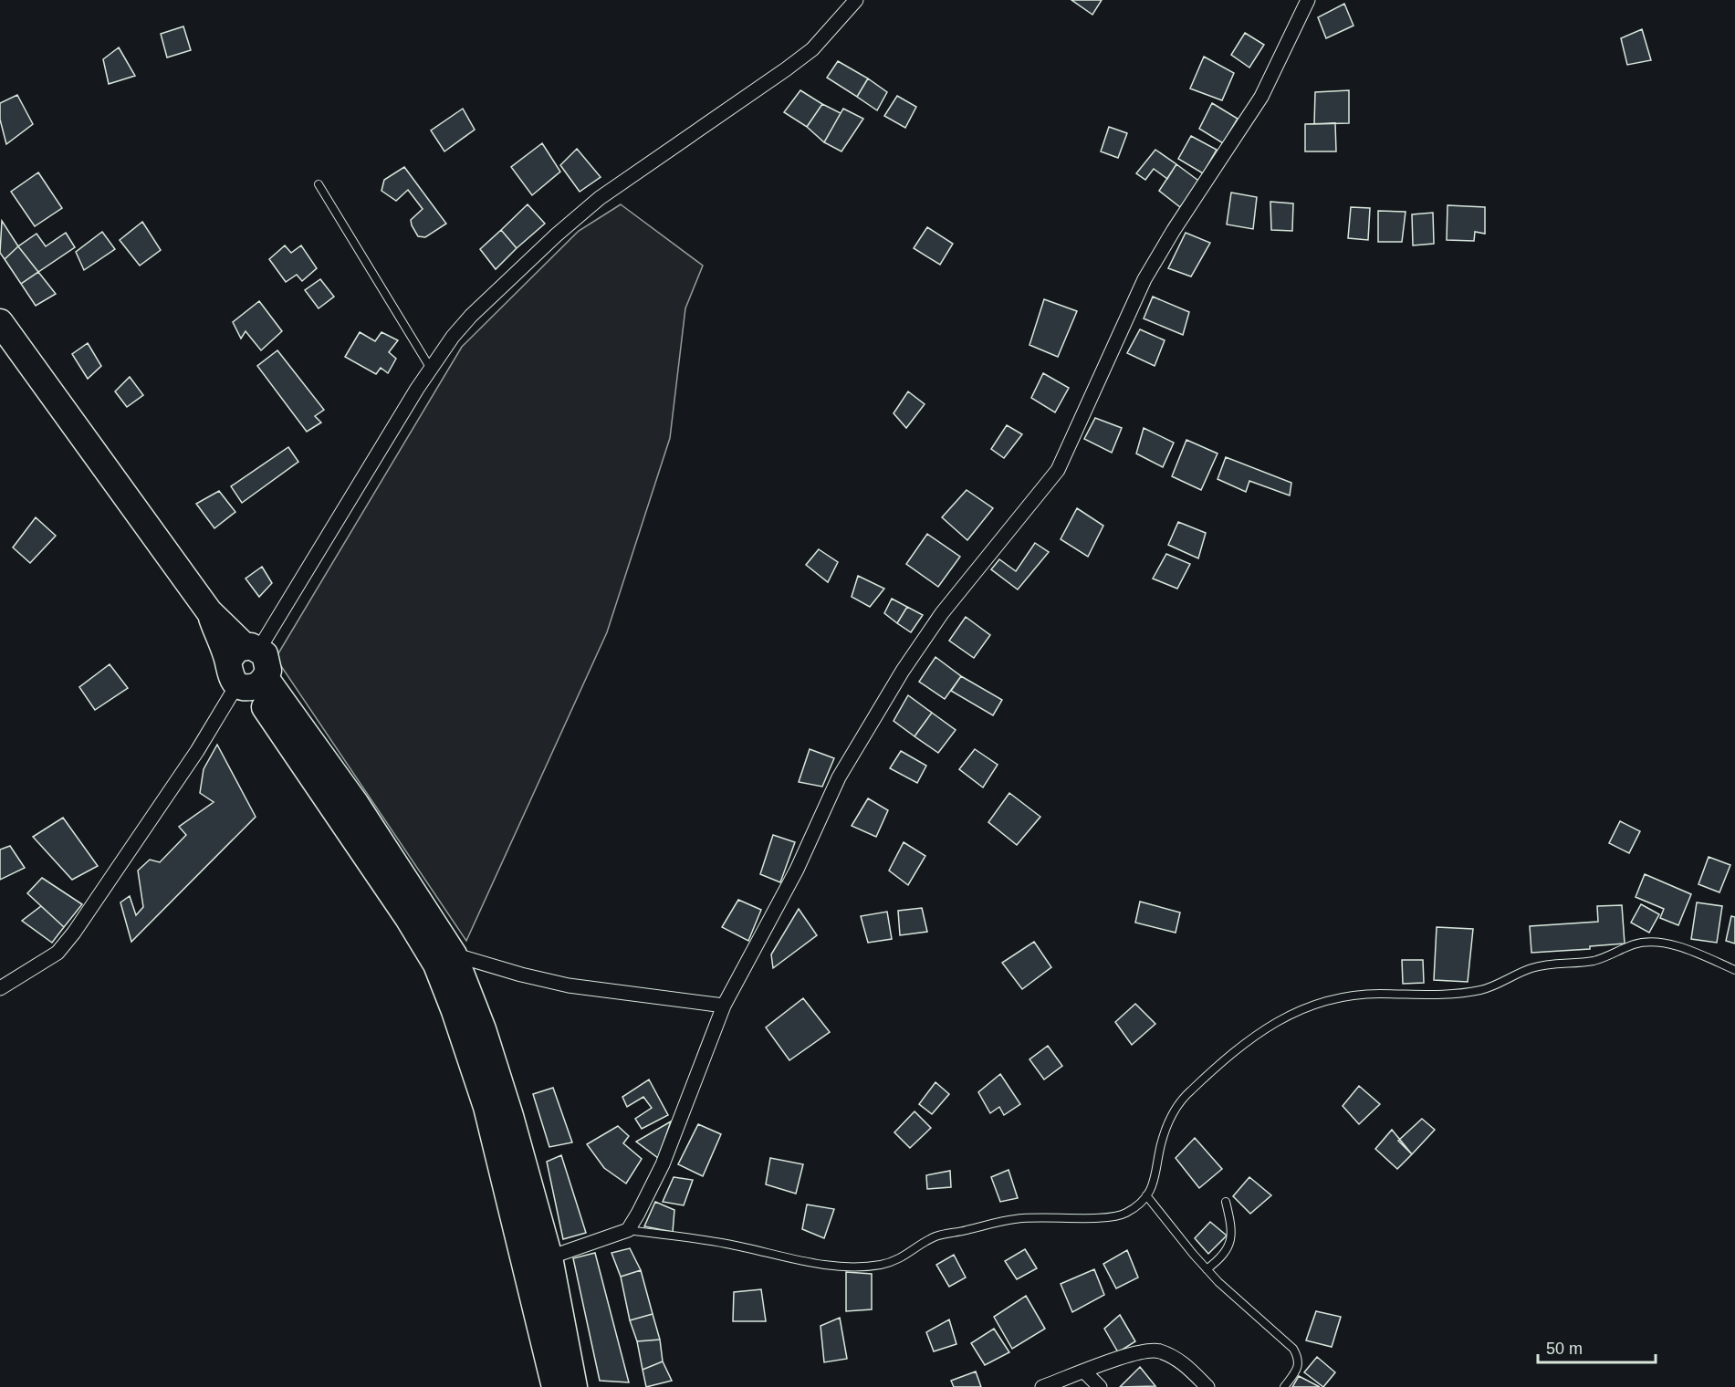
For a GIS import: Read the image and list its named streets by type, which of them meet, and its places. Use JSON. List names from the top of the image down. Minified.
{"scale_bar":"50 m"}
